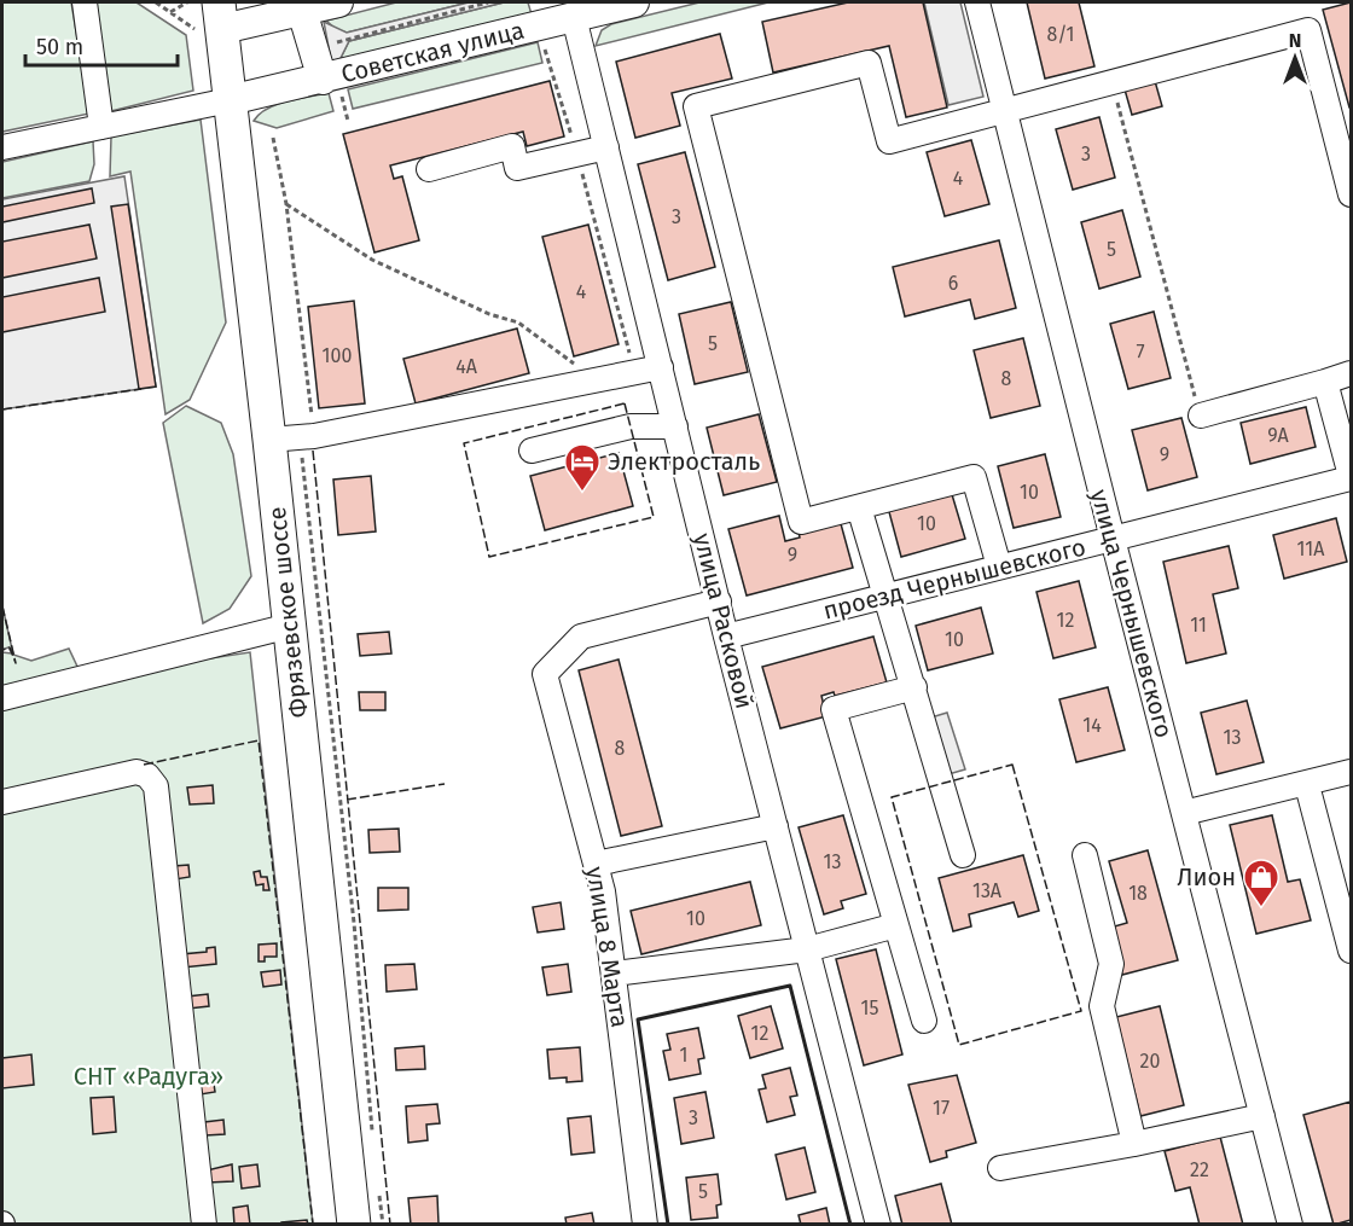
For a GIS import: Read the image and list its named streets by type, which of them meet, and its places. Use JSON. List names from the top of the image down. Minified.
{"streets":{"highway":["Фрязевское шоссе"],"main road":["Советская улица"],"street":["проезд Чернышевского","улица Чернышевского","улица Расковой","улица 8 Марта"]},"crossings":[["Советская улица","Фрязевское шоссе"],["Советская улица","улица Расковой"],["проезд Чернышевского","улица Чернышевского"],["проезд Чернышевского","улица Расковой"],["улица Расковой","улица 8 Марта"]],"parks":["СНТ «Радуга»"],"places":{"hotel":["Электросталь"],"shop":["Лион"]},"house_numbers":["8/1","3","4","3","5","6","4","5","7","100","4А","8","9А","9","10","10","11А","9","12","11","10","14","13","8","13","13А","18","10","15","12","1","20","17","3","22","5"],"scale_bar":"50 m","north":"top"}
